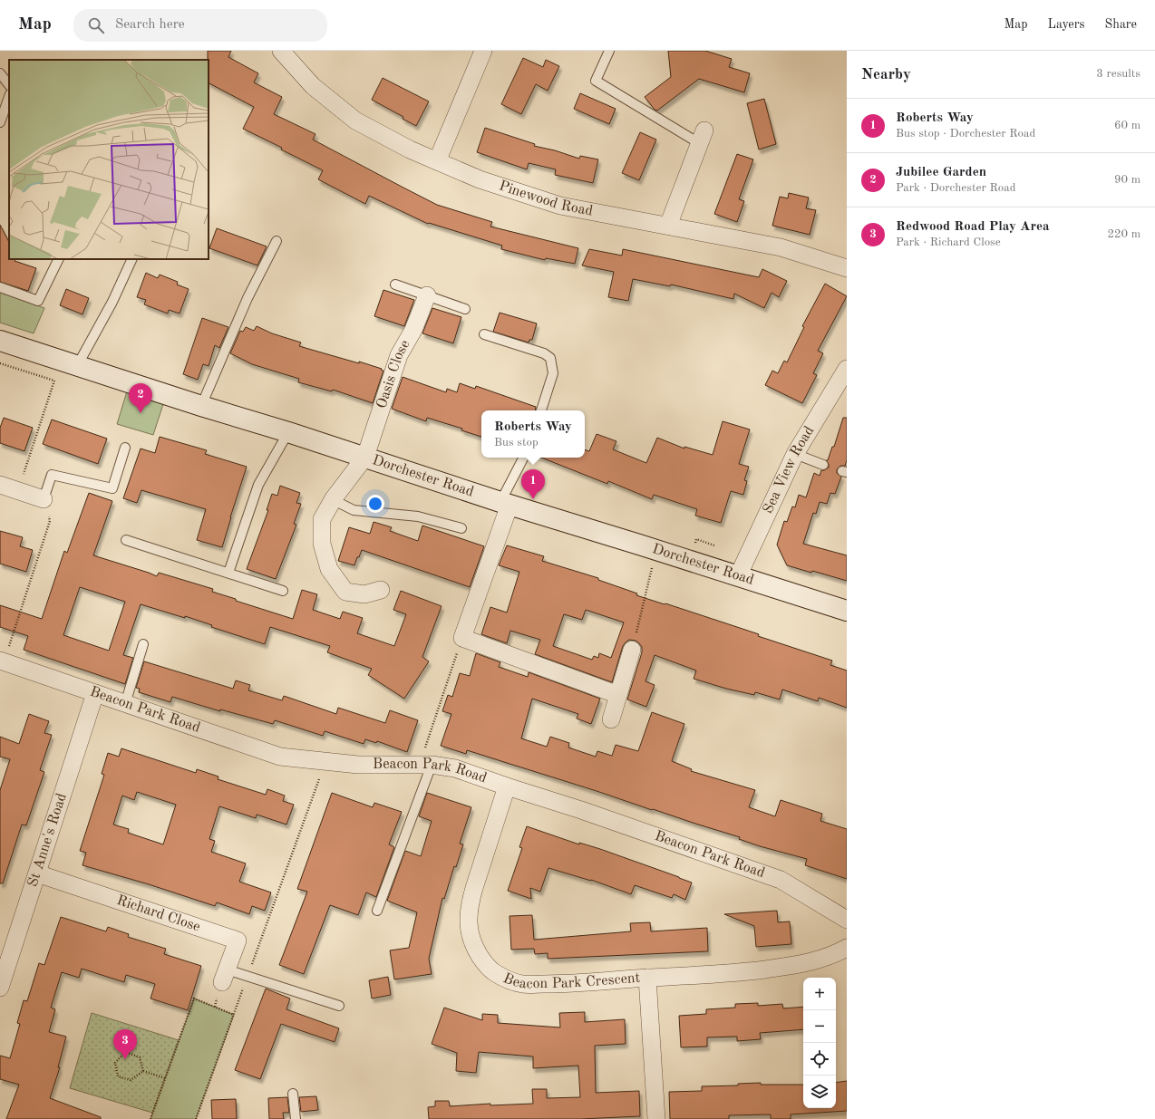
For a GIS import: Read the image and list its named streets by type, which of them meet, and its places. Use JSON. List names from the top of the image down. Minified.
{"streets":{"main road":["Dorchester Road"],"street":["Pinewood Road","Oasis Close","Sea View Road","Beacon Park Road","St Anne's Road","Richard Close","Beacon Park Crescent"]},"crossings":[["Oasis Close","Dorchester Road"],["Sea View Road","Dorchester Road"],["Beacon Park Road","St Anne's Road"],["Beacon Park Road","Beacon Park Crescent"],["St Anne's Road","Richard Close"]],"page":{"header":"Map","search":"Search here","nav":["Map","Layers","Share"],"heading":["Nearby","3 results"],"list":[{"mark":"1","name":"Roberts Way","note":"Bus stop · Dorchester Road","value":"60 m"},{"mark":"2","name":"Jubilee Garden","note":"Park · Dorchester Road","value":"90 m"},{"mark":"3","name":"Redwood Road Play Area","note":"Park · Richard Close","value":"220 m"}],"pins":["2","1","3"],"popup":["Roberts Way","Bus stop"],"map_buttons":["+","−"]}}
